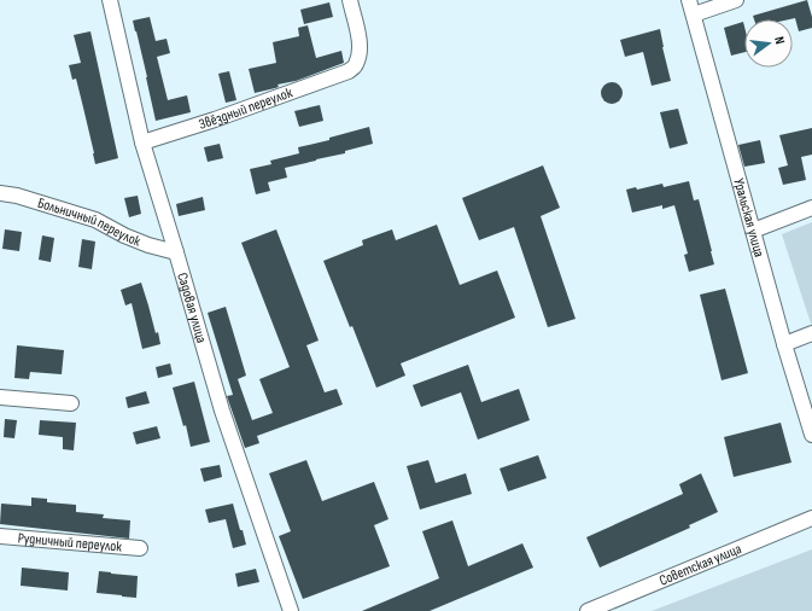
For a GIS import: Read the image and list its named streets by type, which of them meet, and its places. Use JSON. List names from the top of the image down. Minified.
{"streets":{"street":["Звёздный переулок","Уральская улица","Больничный переулок","Садовая улица","Рудничный переулок","Советская улица"]},"crossings":[["Звёздный переулок","Садовая улица"],["Больничный переулок","Садовая улица"]],"north":"right"}
